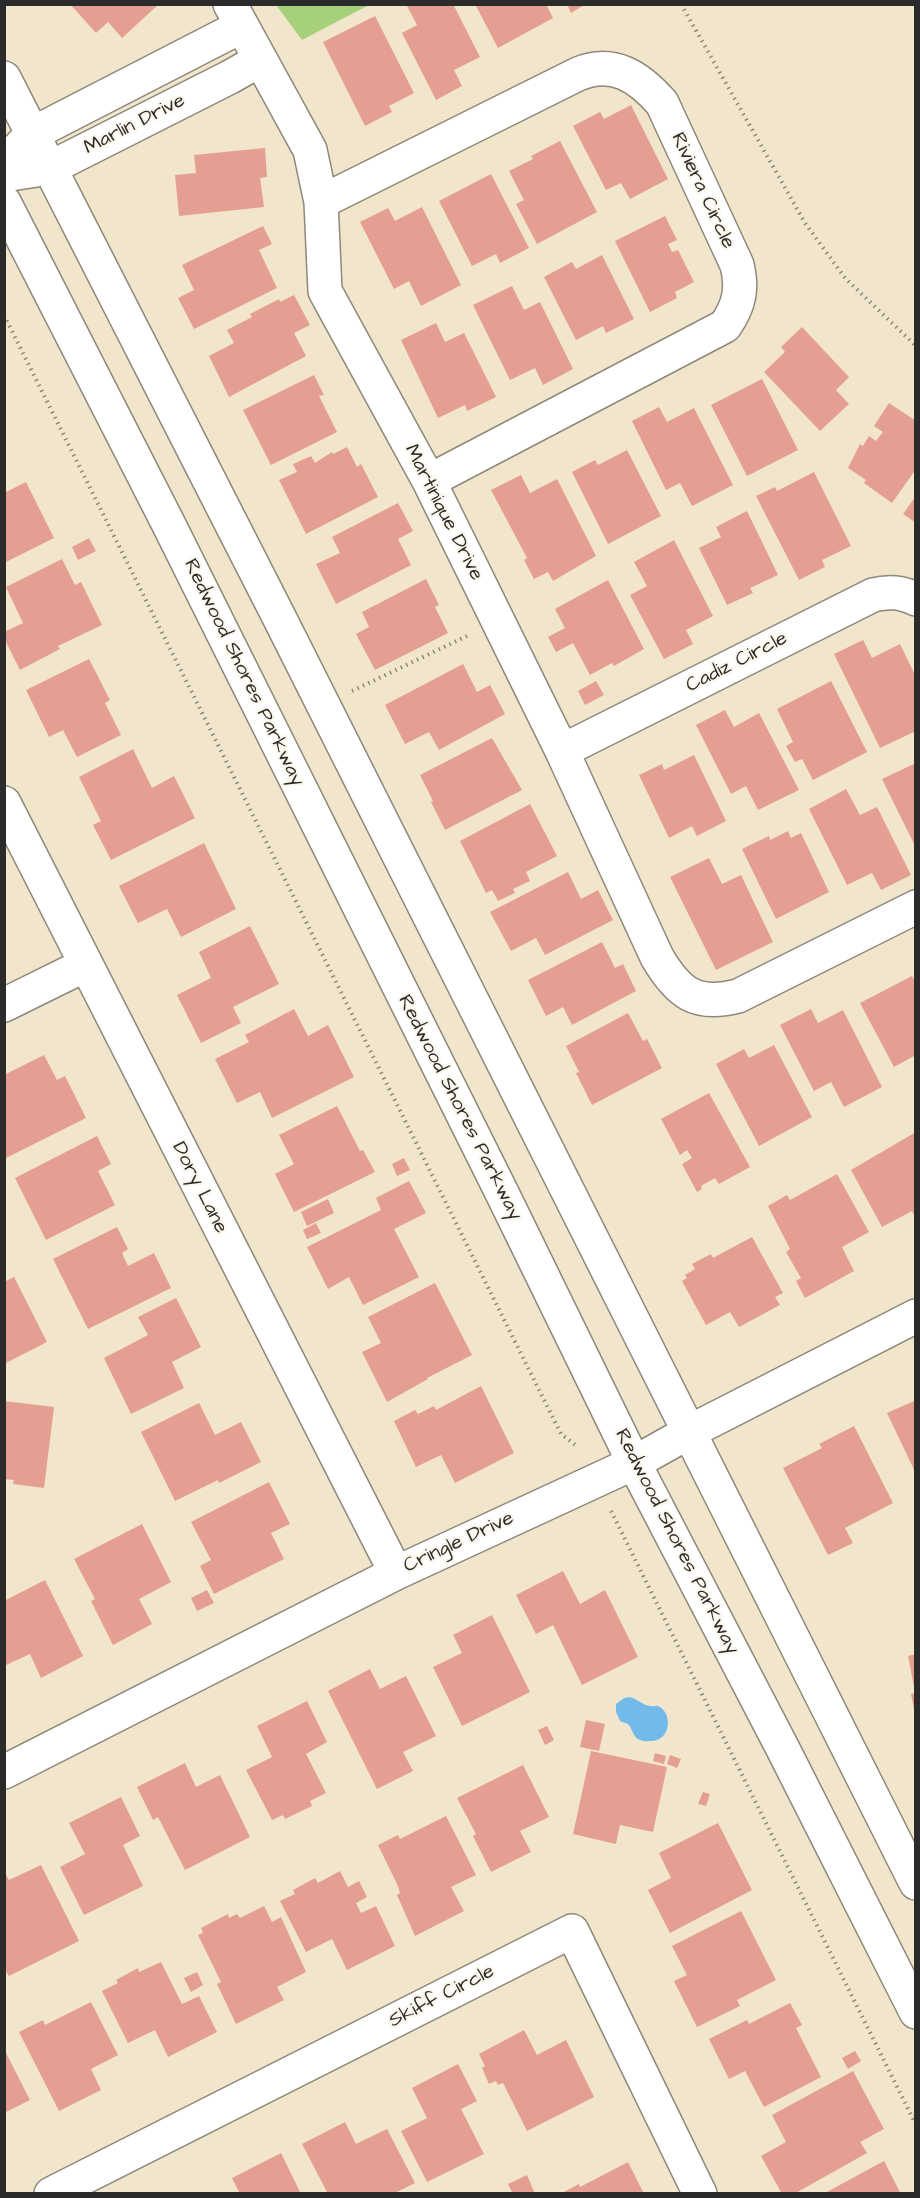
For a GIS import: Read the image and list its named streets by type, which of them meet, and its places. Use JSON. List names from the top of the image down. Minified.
{"streets":{"street":["Marlin Drive","Riviera Circle","Martinique Drive","Cadiz Circle","Redwood Shores Parkway","Dory Lane","Cringle Drive","Skiff Circle"]},"crossings":[["Marlin Drive","Martinique Drive"],["Riviera Circle","Martinique Drive"],["Martinique Drive","Cadiz Circle"],["Redwood Shores Parkway","Cringle Drive"],["Dory Lane","Cringle Drive"]]}
